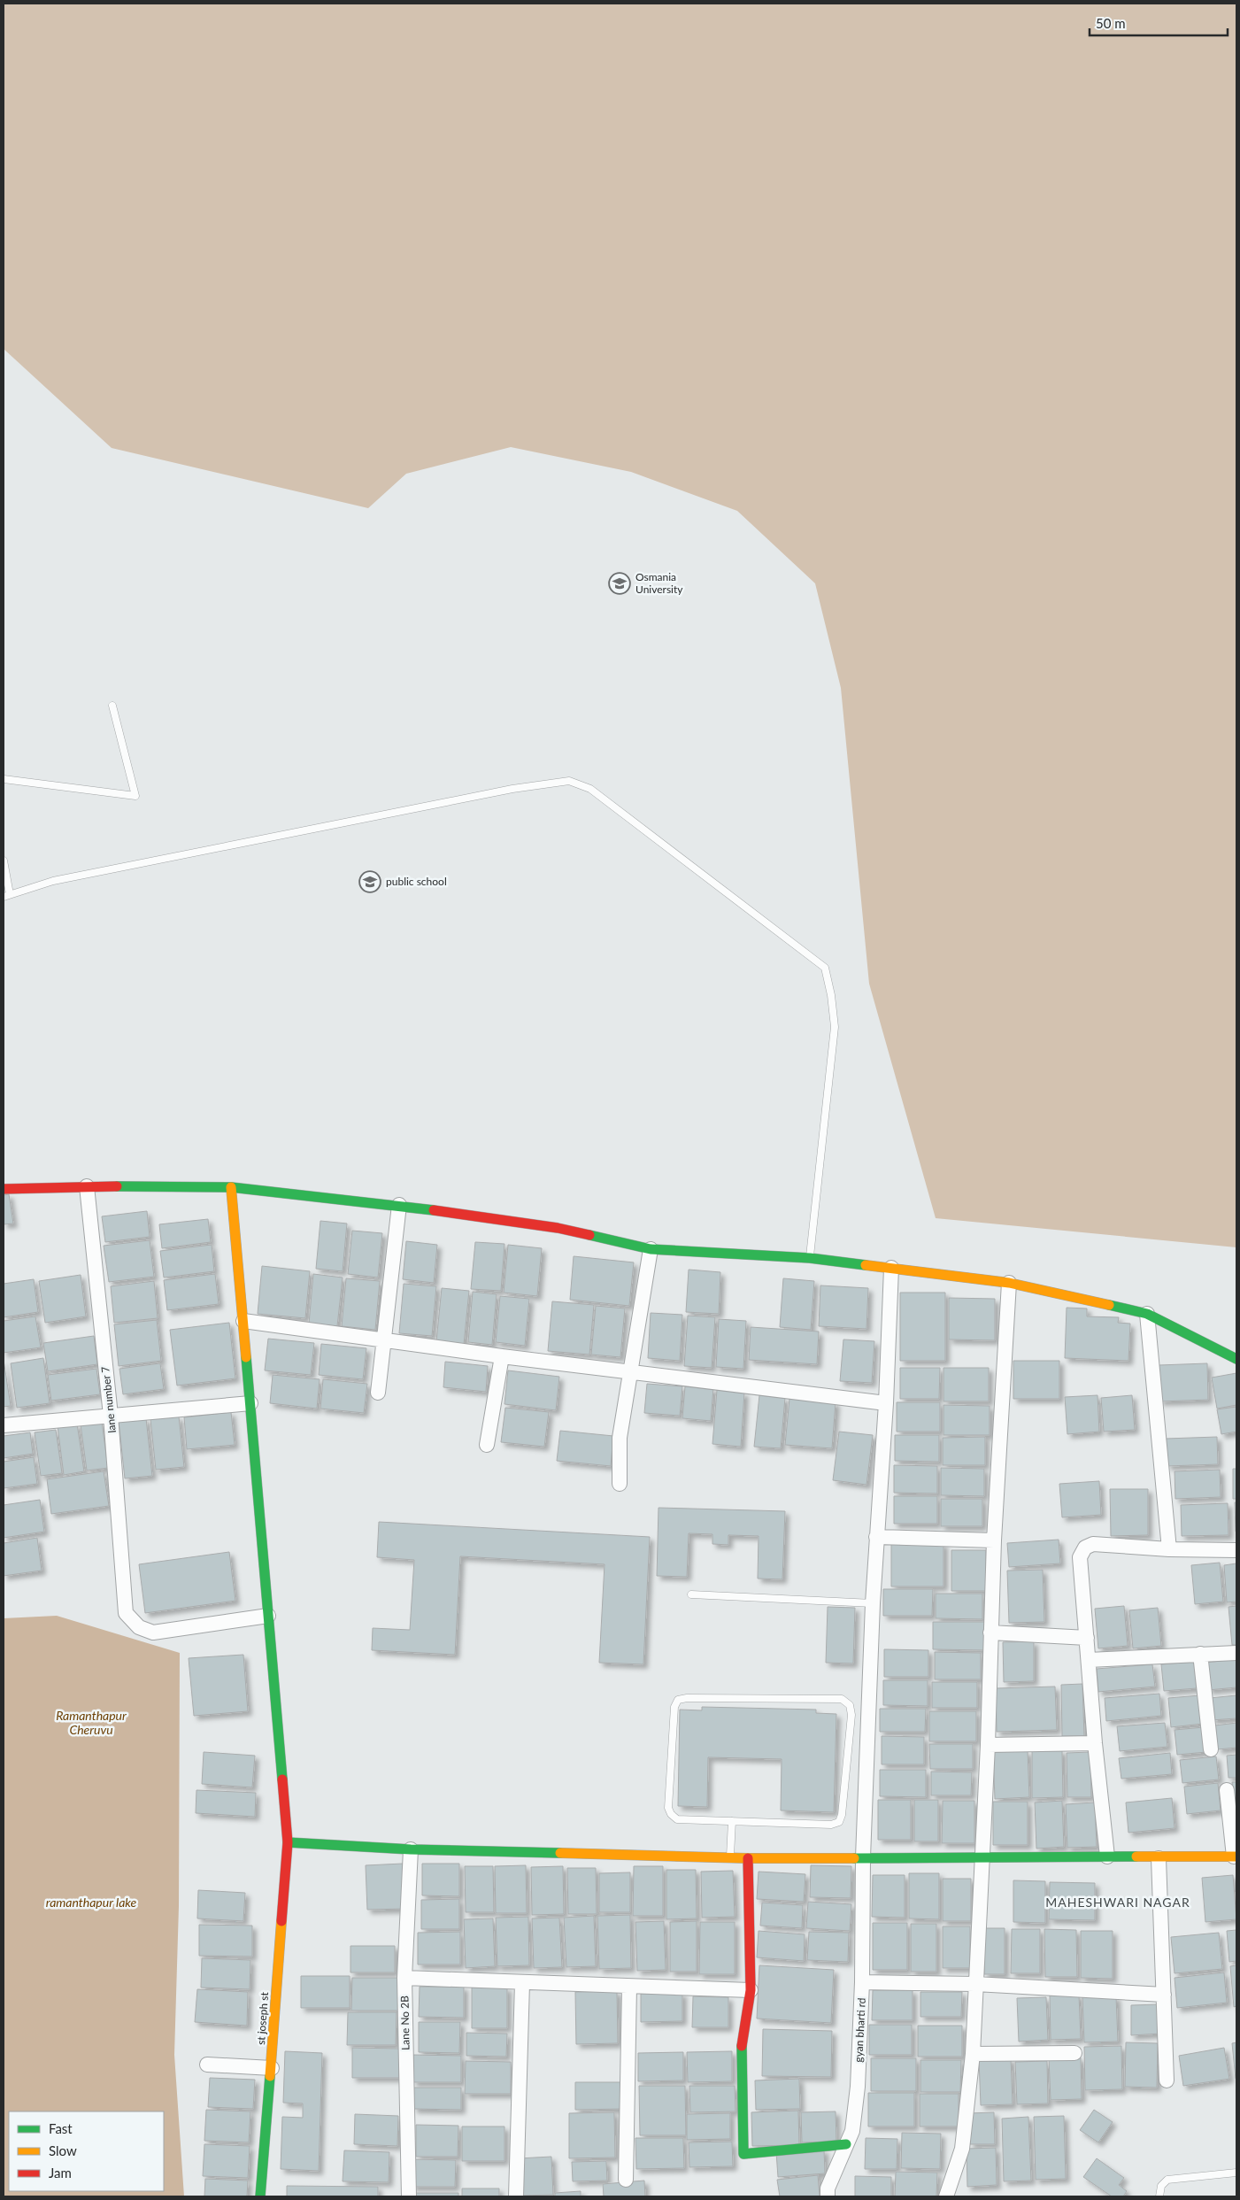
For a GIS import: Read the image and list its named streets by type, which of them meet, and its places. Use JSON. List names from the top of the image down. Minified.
{"streets":{"street":["lane number 7","st joseph st","Lane No 2B","gyan bharti rd"]},"crossings":[["lane number 7","st joseph st"]],"districts":["MAHESHWARI NAGAR"],"water":["Ramanthapur Cheruvu","ramanthapur lake"],"places":{"school or university":["Osmania University","public school"]},"legend":["Fast","Slow","Jam"],"scale_bar":"50 m"}
